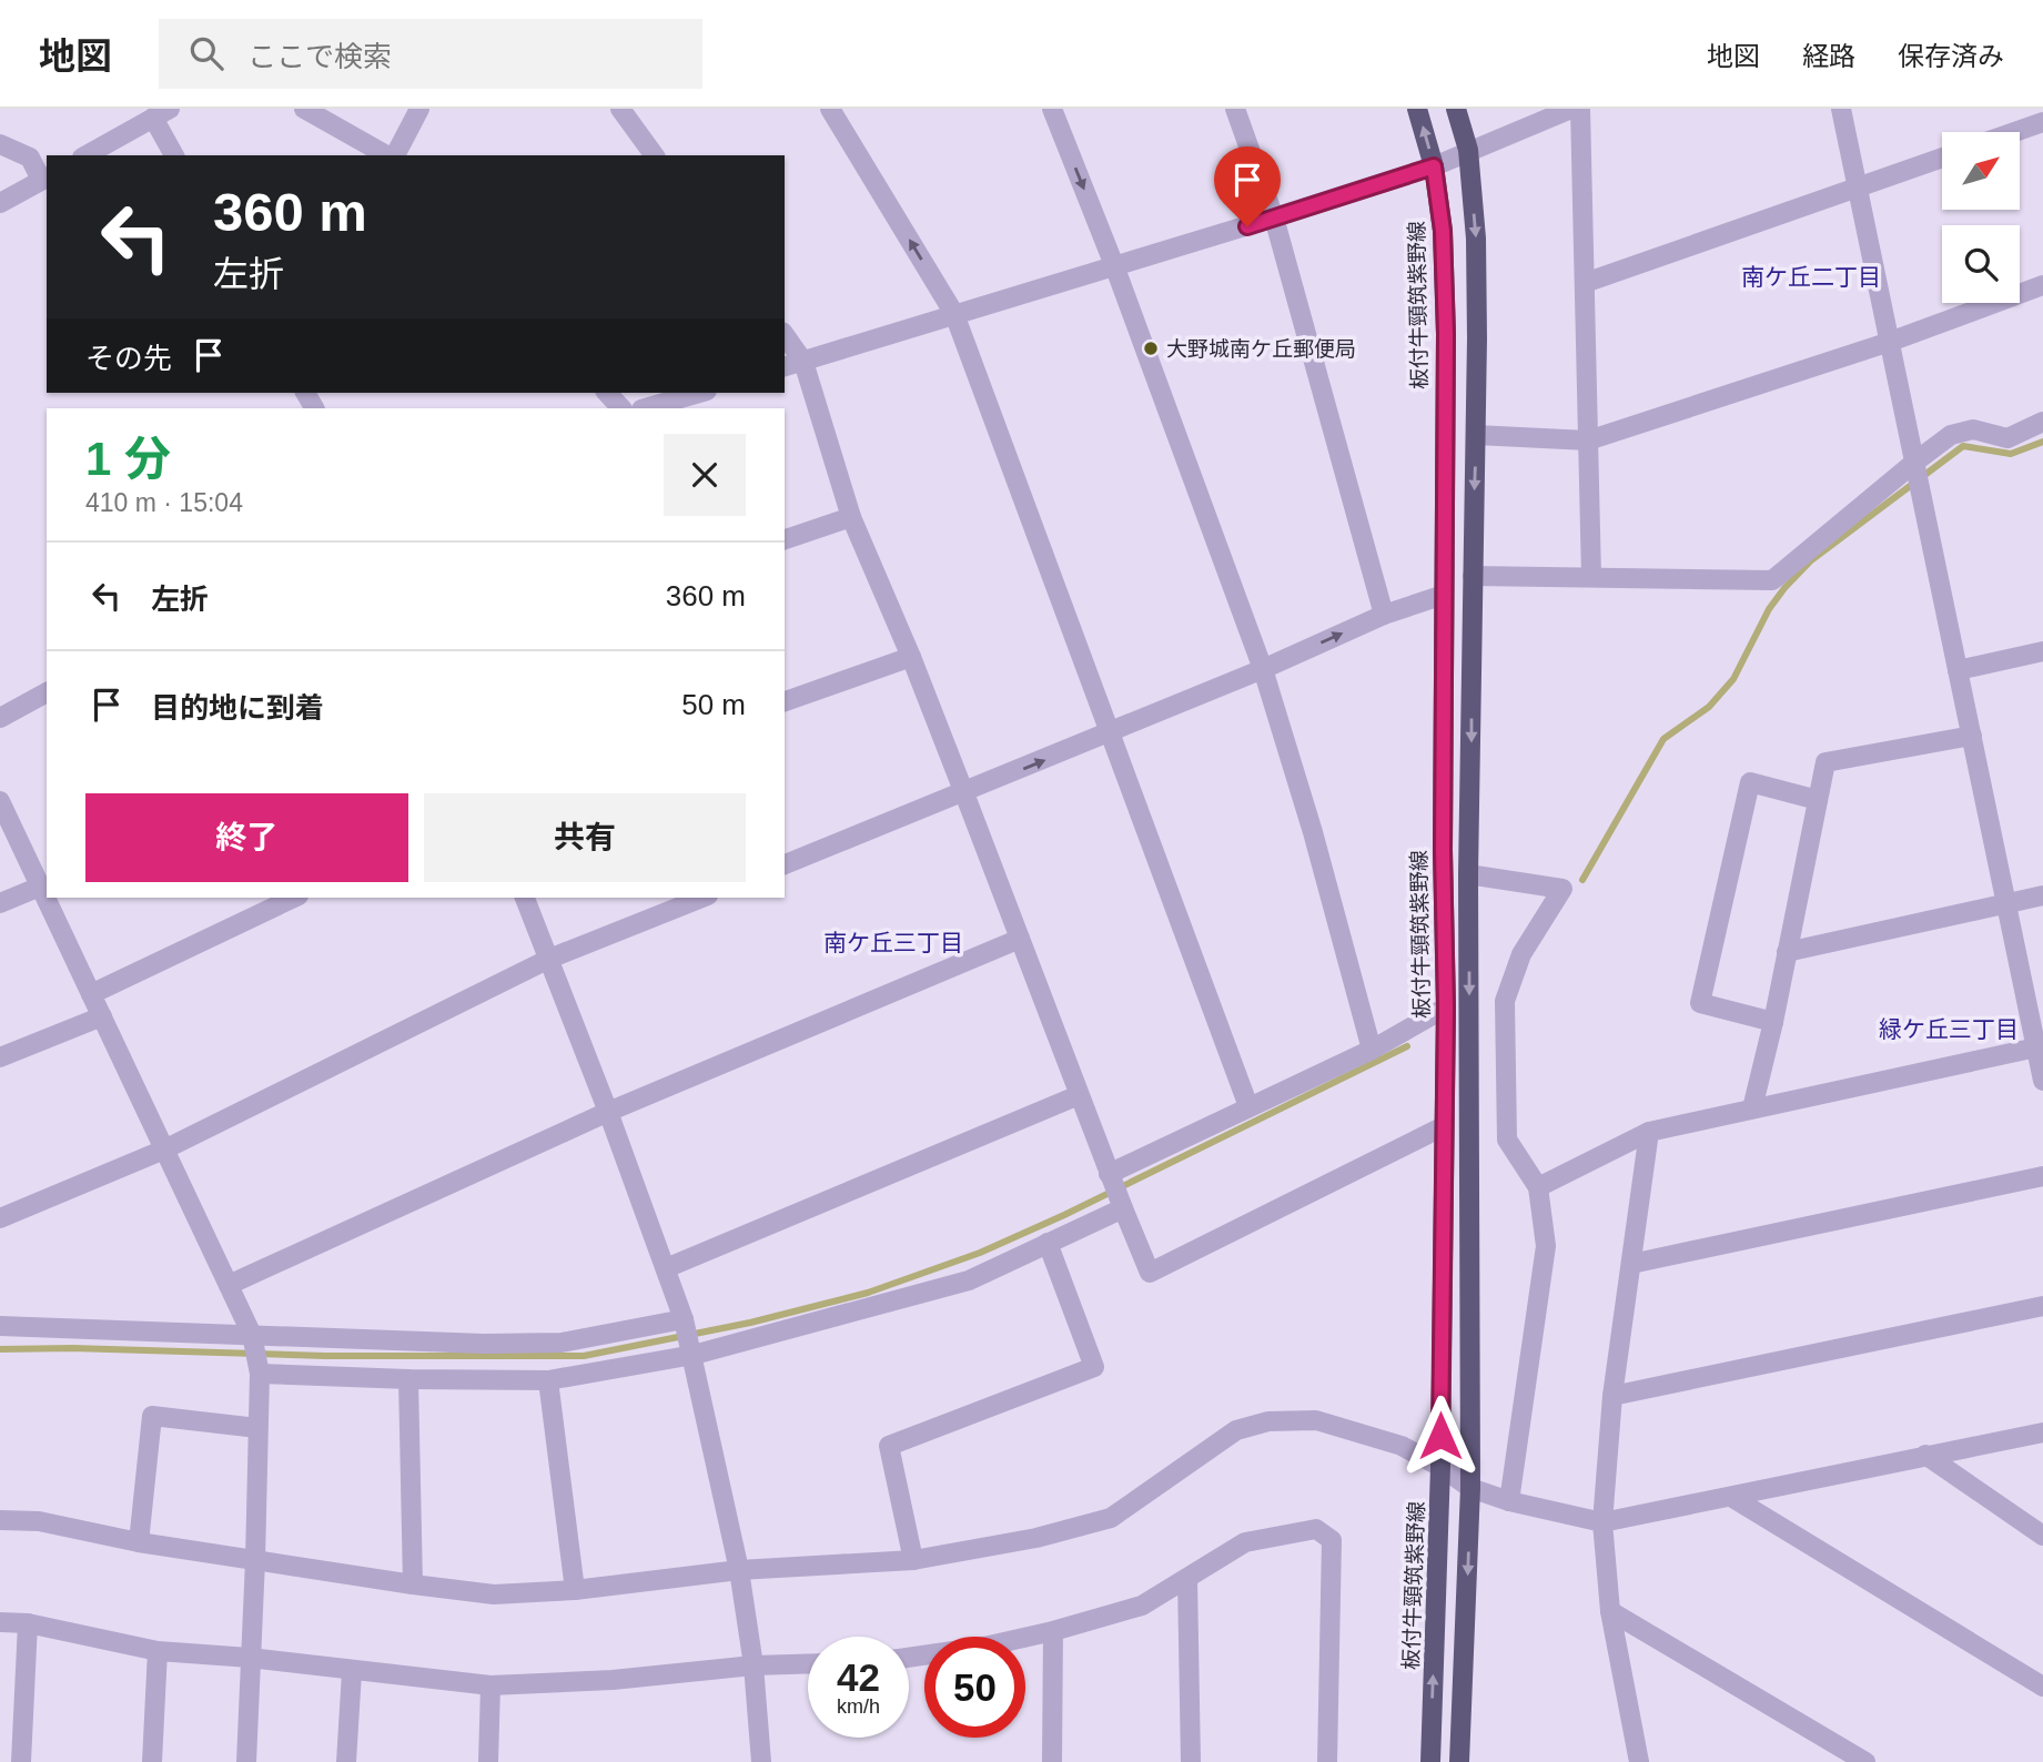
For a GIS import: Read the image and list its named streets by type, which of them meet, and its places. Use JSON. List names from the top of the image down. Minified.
{"streets":{"main road":["板付牛頸筑紫野線"]},"districts":["南ケ丘二丁目","南ケ丘三丁目","緑ケ丘三丁目"],"places":["大野城南ケ丘郵便局"],"north":"top right","page":{"header":"地図","search":"ここで検索","nav":["地図","経路","保存済み"],"turn":["360 m","左折"],"then":"その先","heading":["1 分","410 m · 15:04"],"list":[{"name":"左折","value":"360 m"},{"name":"目的地に到着","value":"50 m"}],"buttons":["終了","共有"],"speed":"42 km/h","limit":"50"}}
